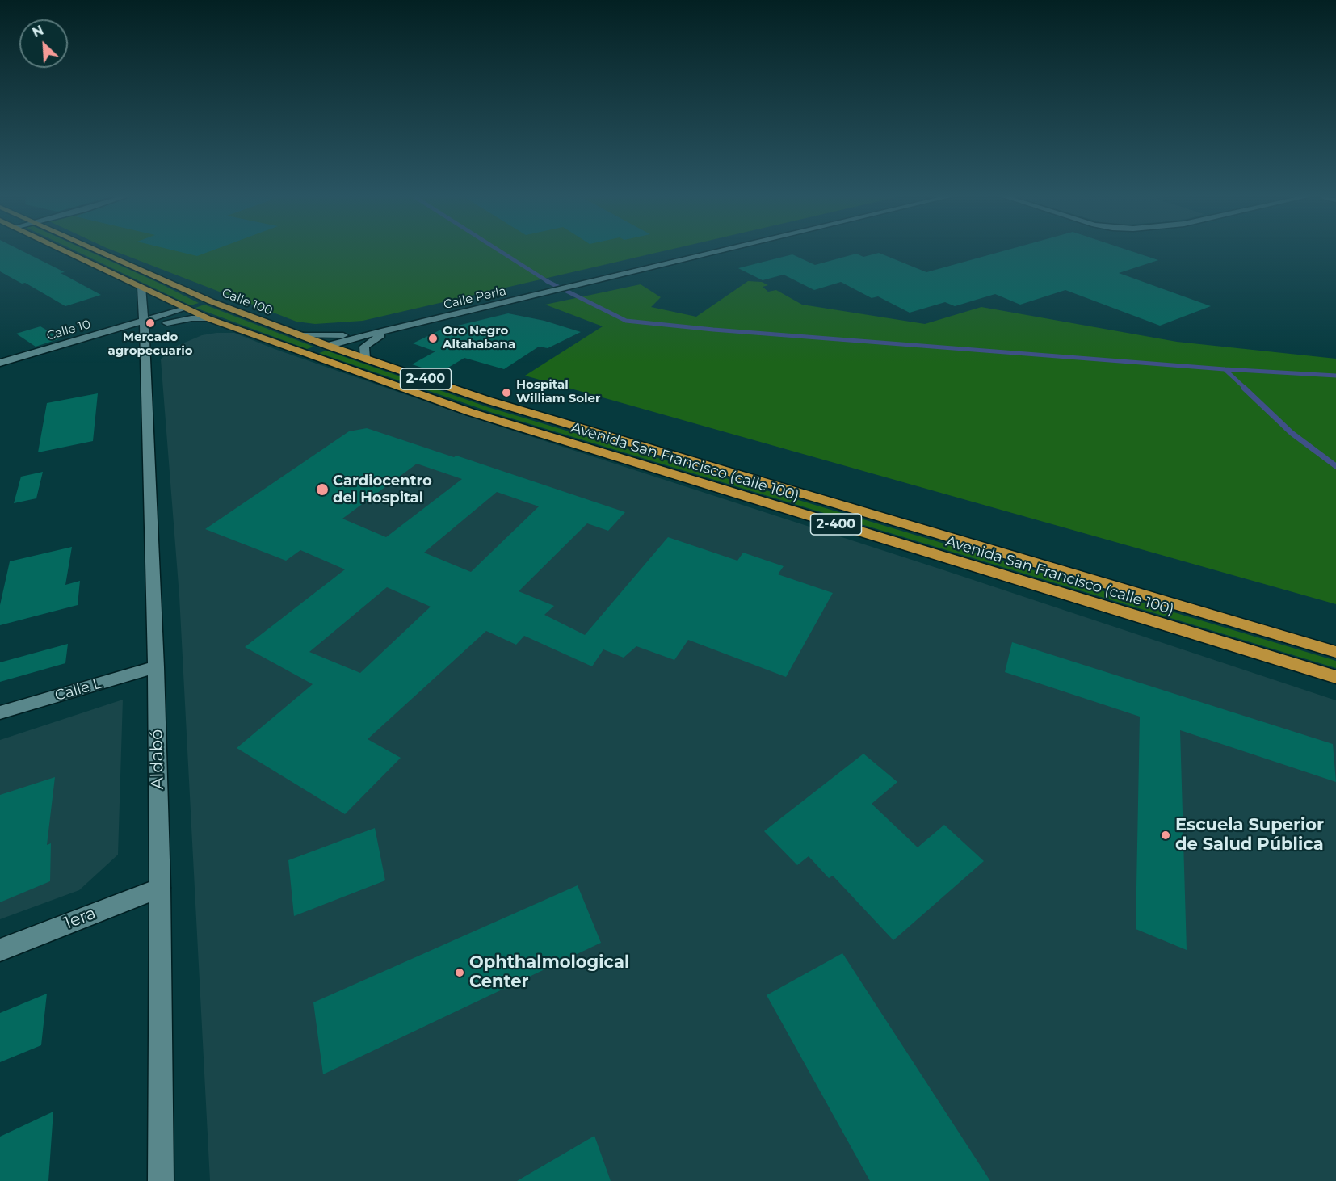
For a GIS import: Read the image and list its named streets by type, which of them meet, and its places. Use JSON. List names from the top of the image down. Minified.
{"streets":{"highway":["Calle 100","2-400","Avenida San Francisco (calle 100)"],"main road":["Calle Perla","Calle 10","Calle L","Aldabó","1era"]},"crossings":[["Calle Perla","Calle 100"],["Calle Perla","Avenida San Francisco (calle 100)"],["Calle 100","Calle 10"],["Calle 100","Avenida San Francisco (calle 100)"],["Calle 100","Aldabó"],["Calle 10","Aldabó"],["Calle L","Aldabó"],["Aldabó","1era"]],"places":["Mercado agropecuario","Oro Negro Altahabana","Hospital William Soler","Cardiocentro del Hospital","Escuela Superior de Salud Pública","Ophthalmological Center"],"north":"top left"}
